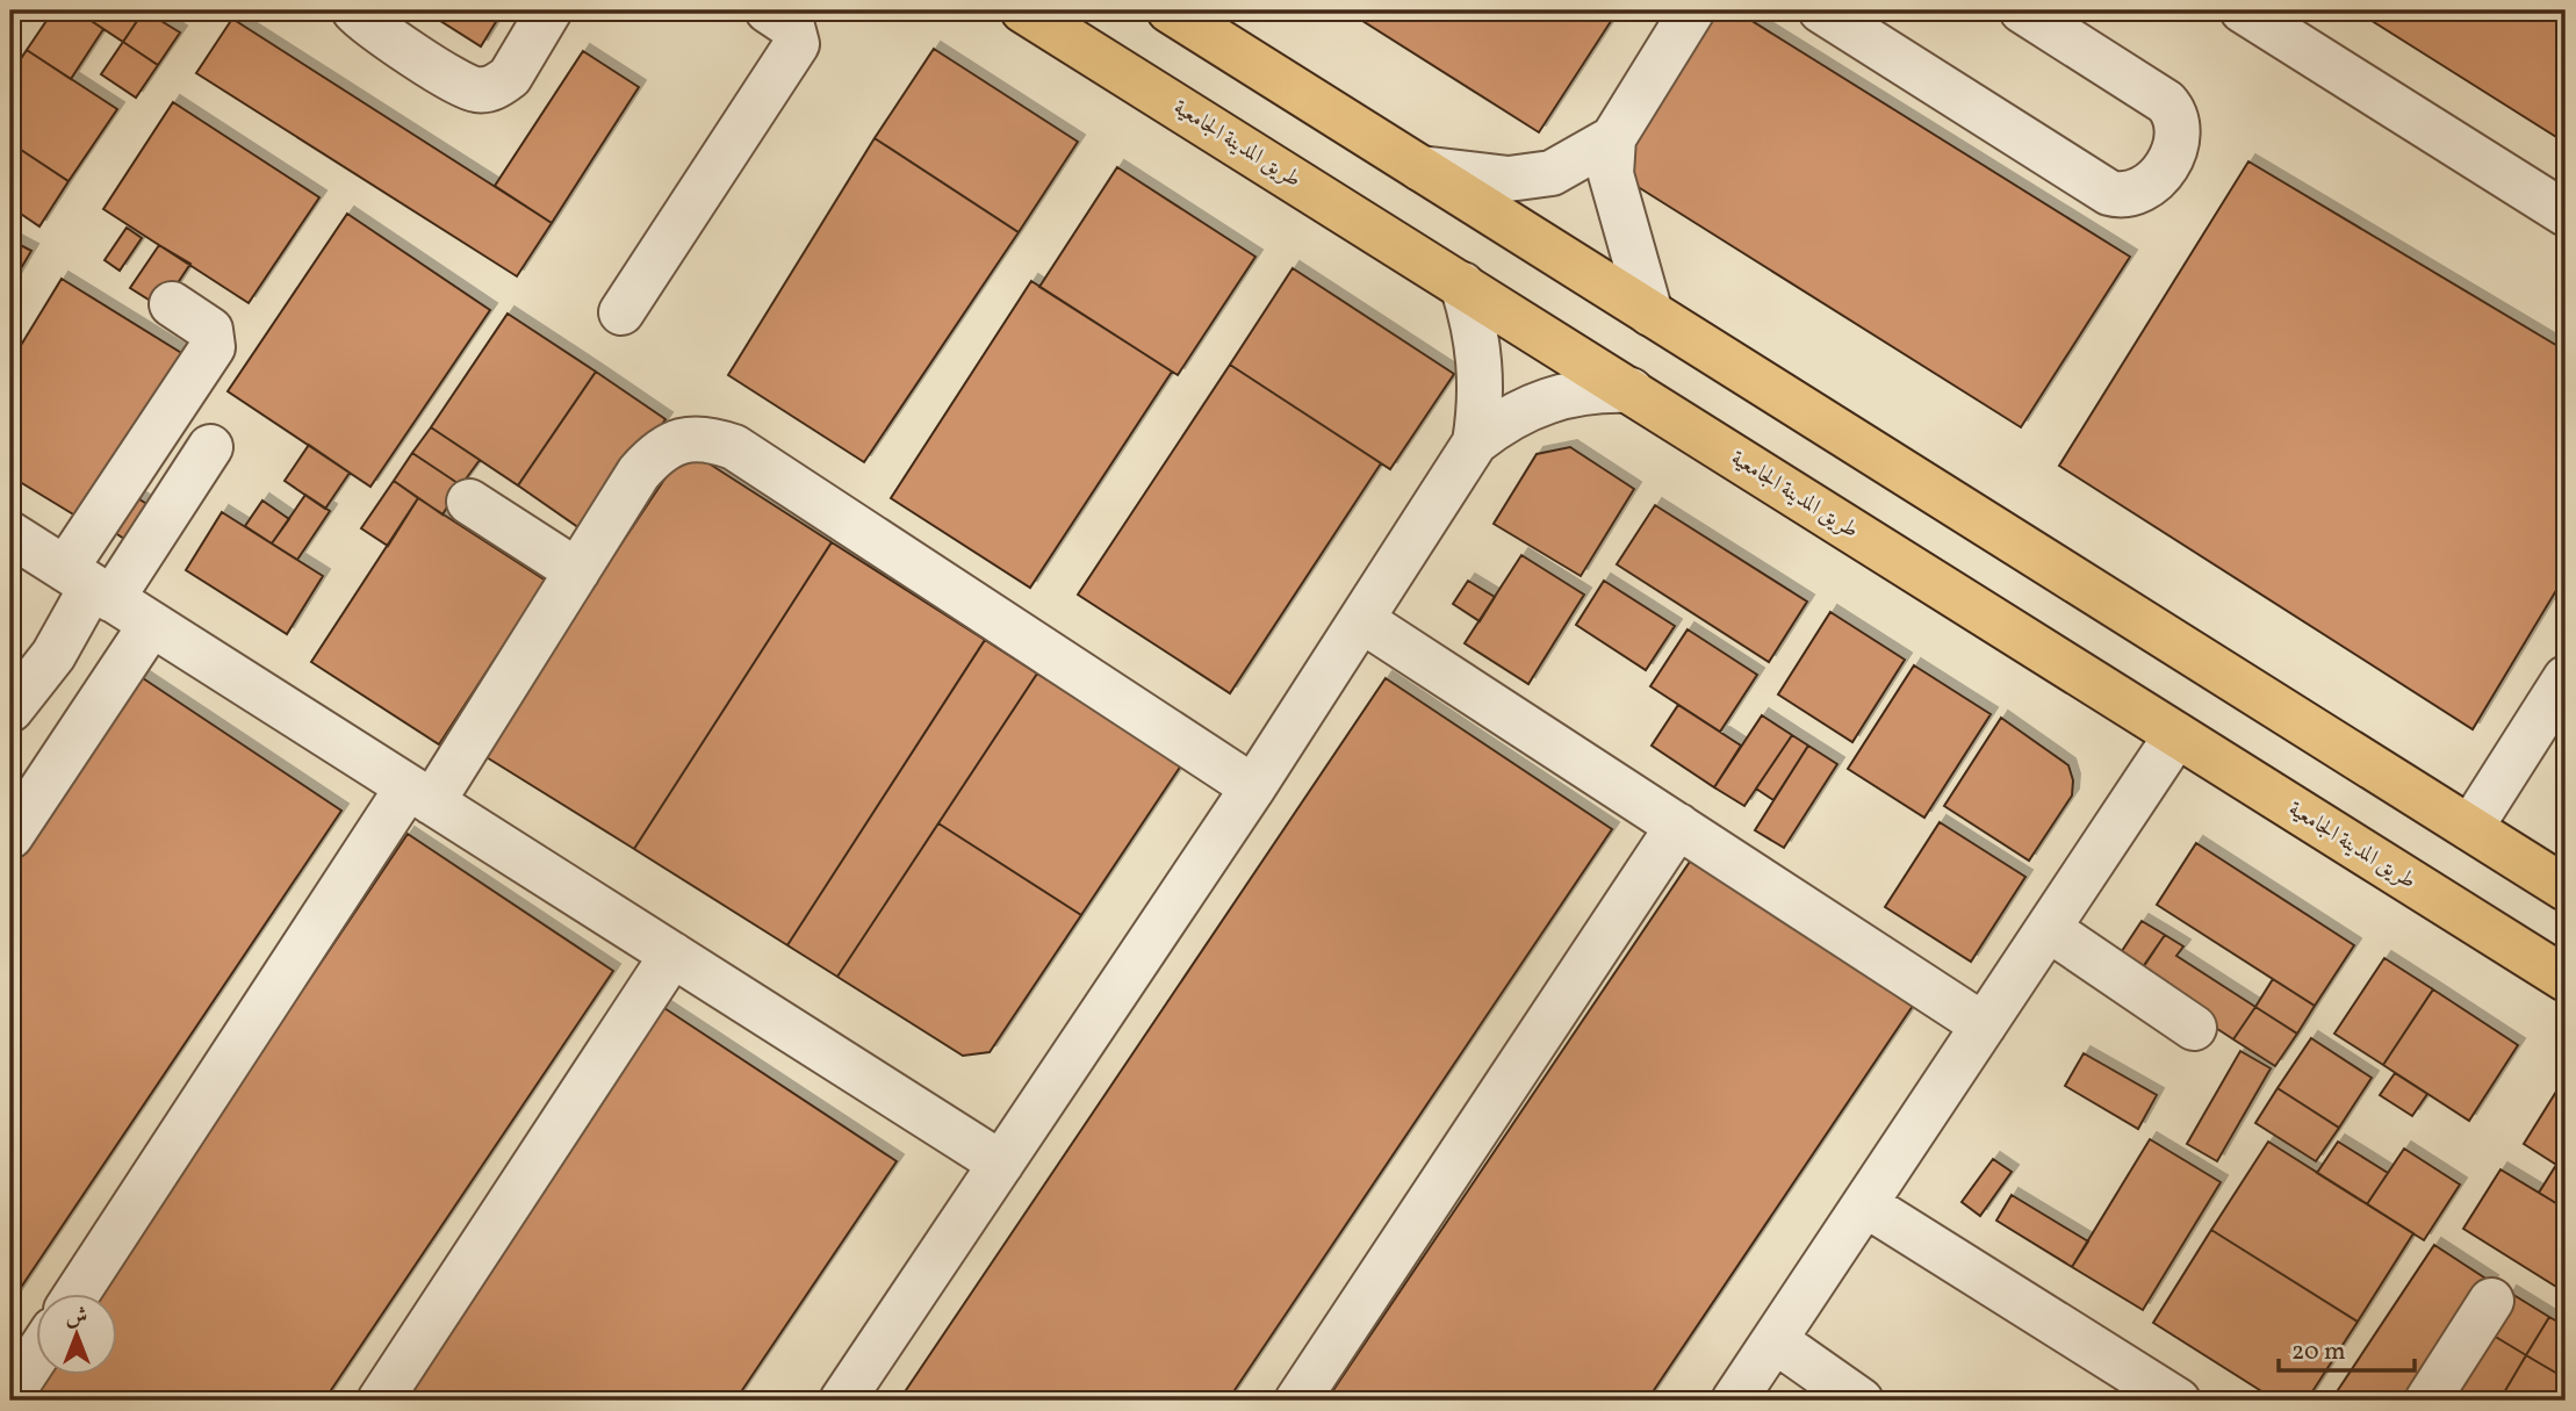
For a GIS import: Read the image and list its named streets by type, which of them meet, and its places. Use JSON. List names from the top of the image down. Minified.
{"streets":{"main road":["طريق المدينة الجامعية"]},"scale_bar":"20 m","north":"top"}
